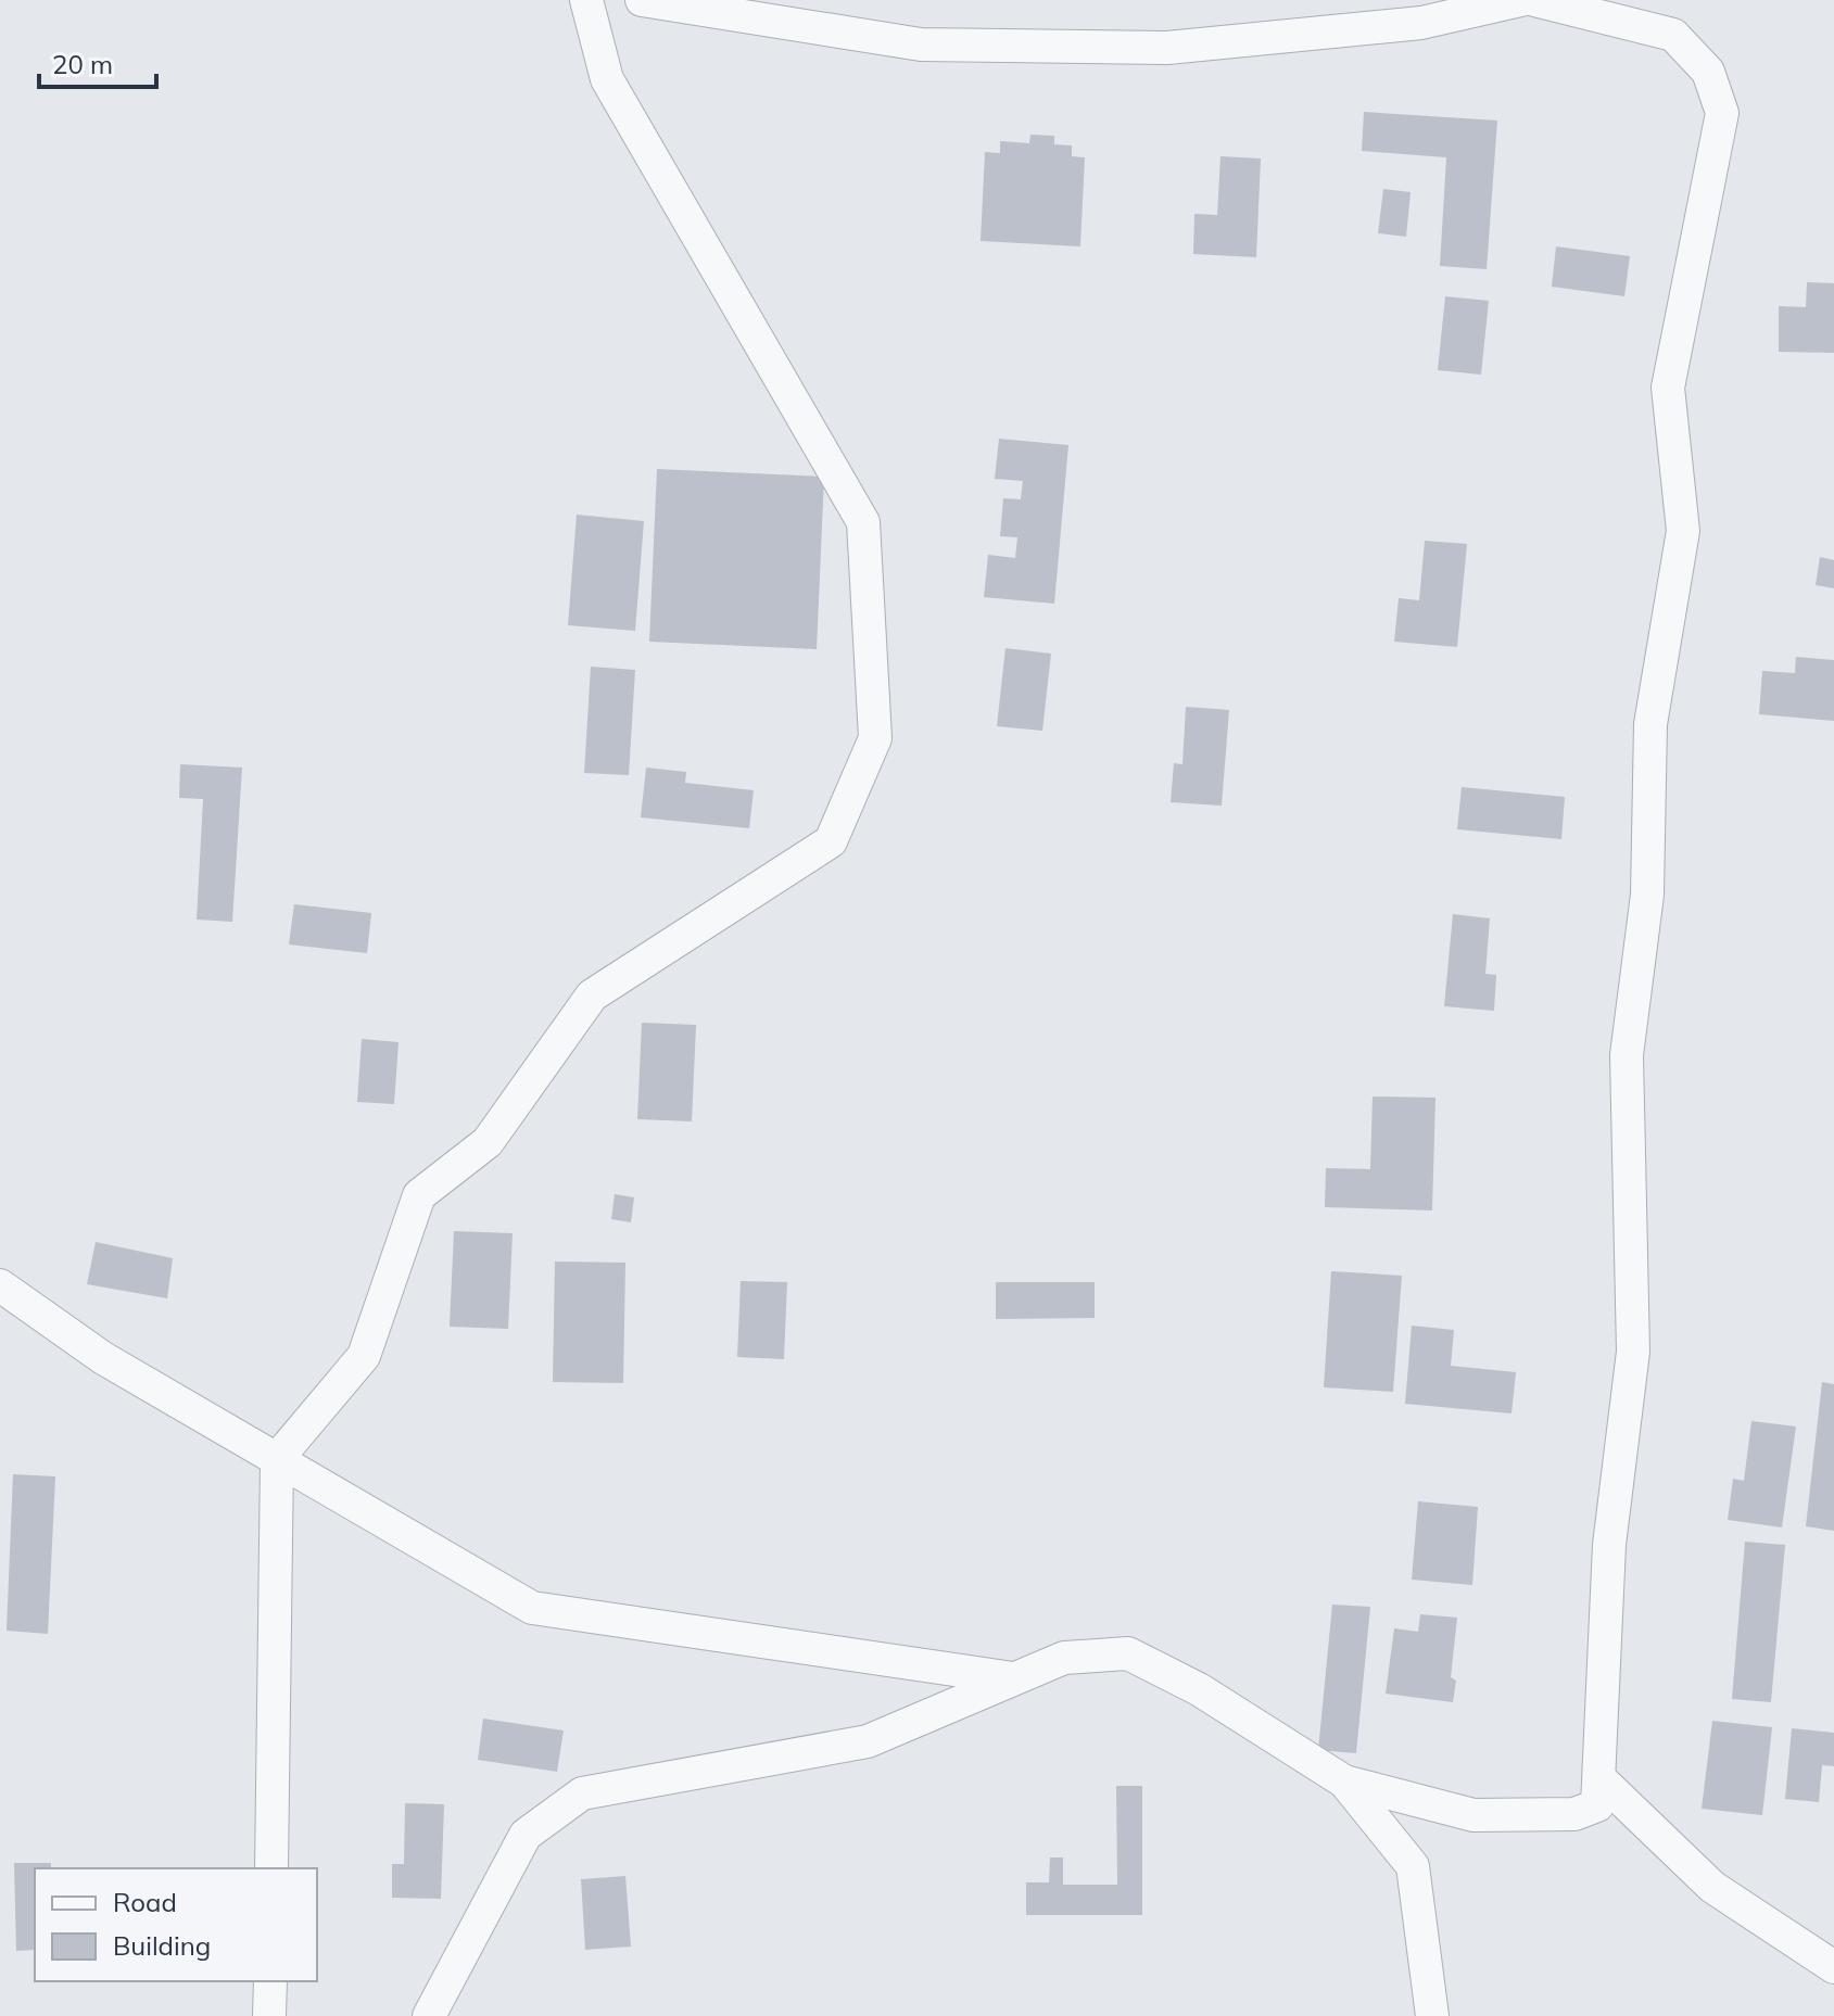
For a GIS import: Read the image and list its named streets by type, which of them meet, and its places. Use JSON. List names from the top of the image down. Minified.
{"legend":["Road","Building"],"scale_bar":"20 m"}
